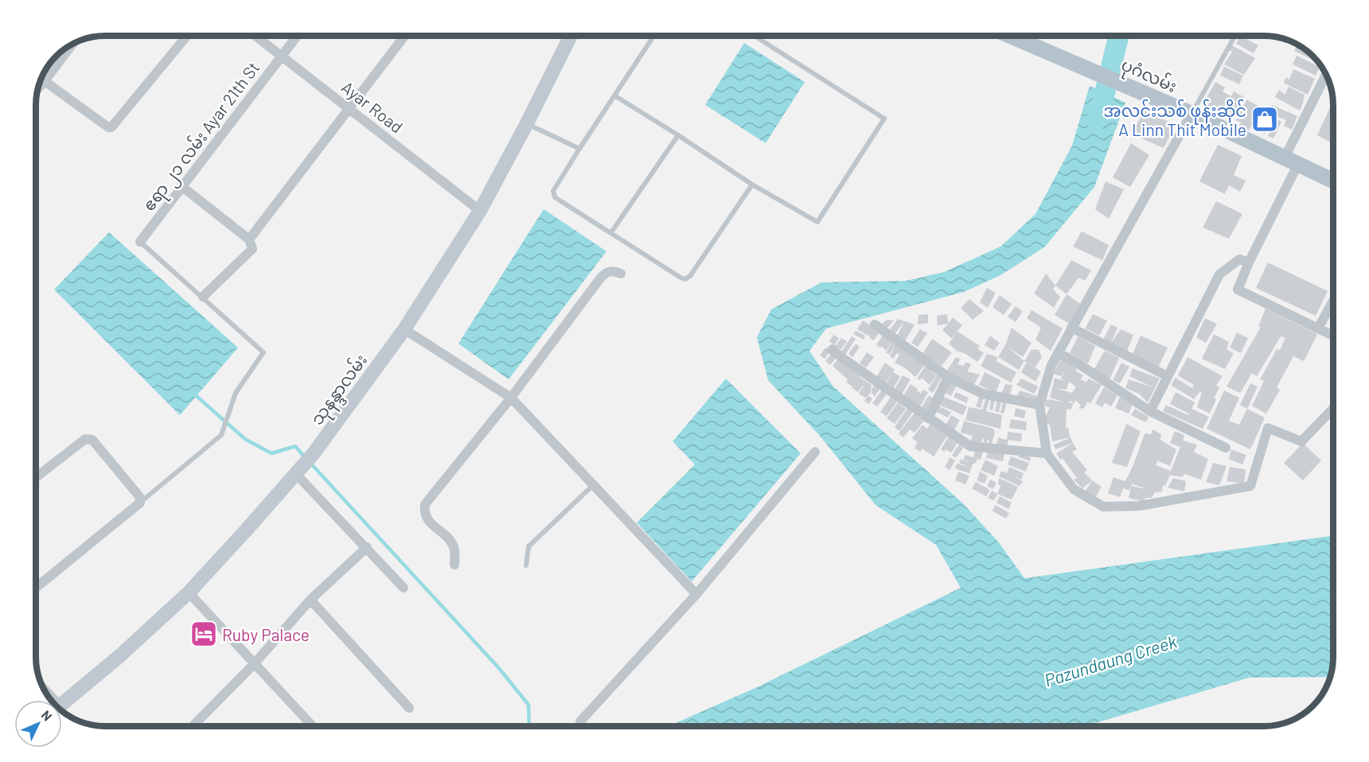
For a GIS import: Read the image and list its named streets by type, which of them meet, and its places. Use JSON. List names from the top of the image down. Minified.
{"streets":{"main road":["ပုဂံလမ်း","သုနန္ဒာလမ်း"],"street":["Ayar Road","ဧရာ ၂၁ လမ်း Ayar 21th St"]},"crossings":[["Ayar Road","ဧရာ ၂၁ လမ်း Ayar 21th St"],["Ayar Road","သုနန္ဒာလမ်း"]],"water":["Pazundaung Creek"],"places":{"shop":["အလင်းသစ် ဖုန်းဆိုင် A Linn Thit Mobile"],"hotel":["Ruby Palace"]},"north":"top right"}
